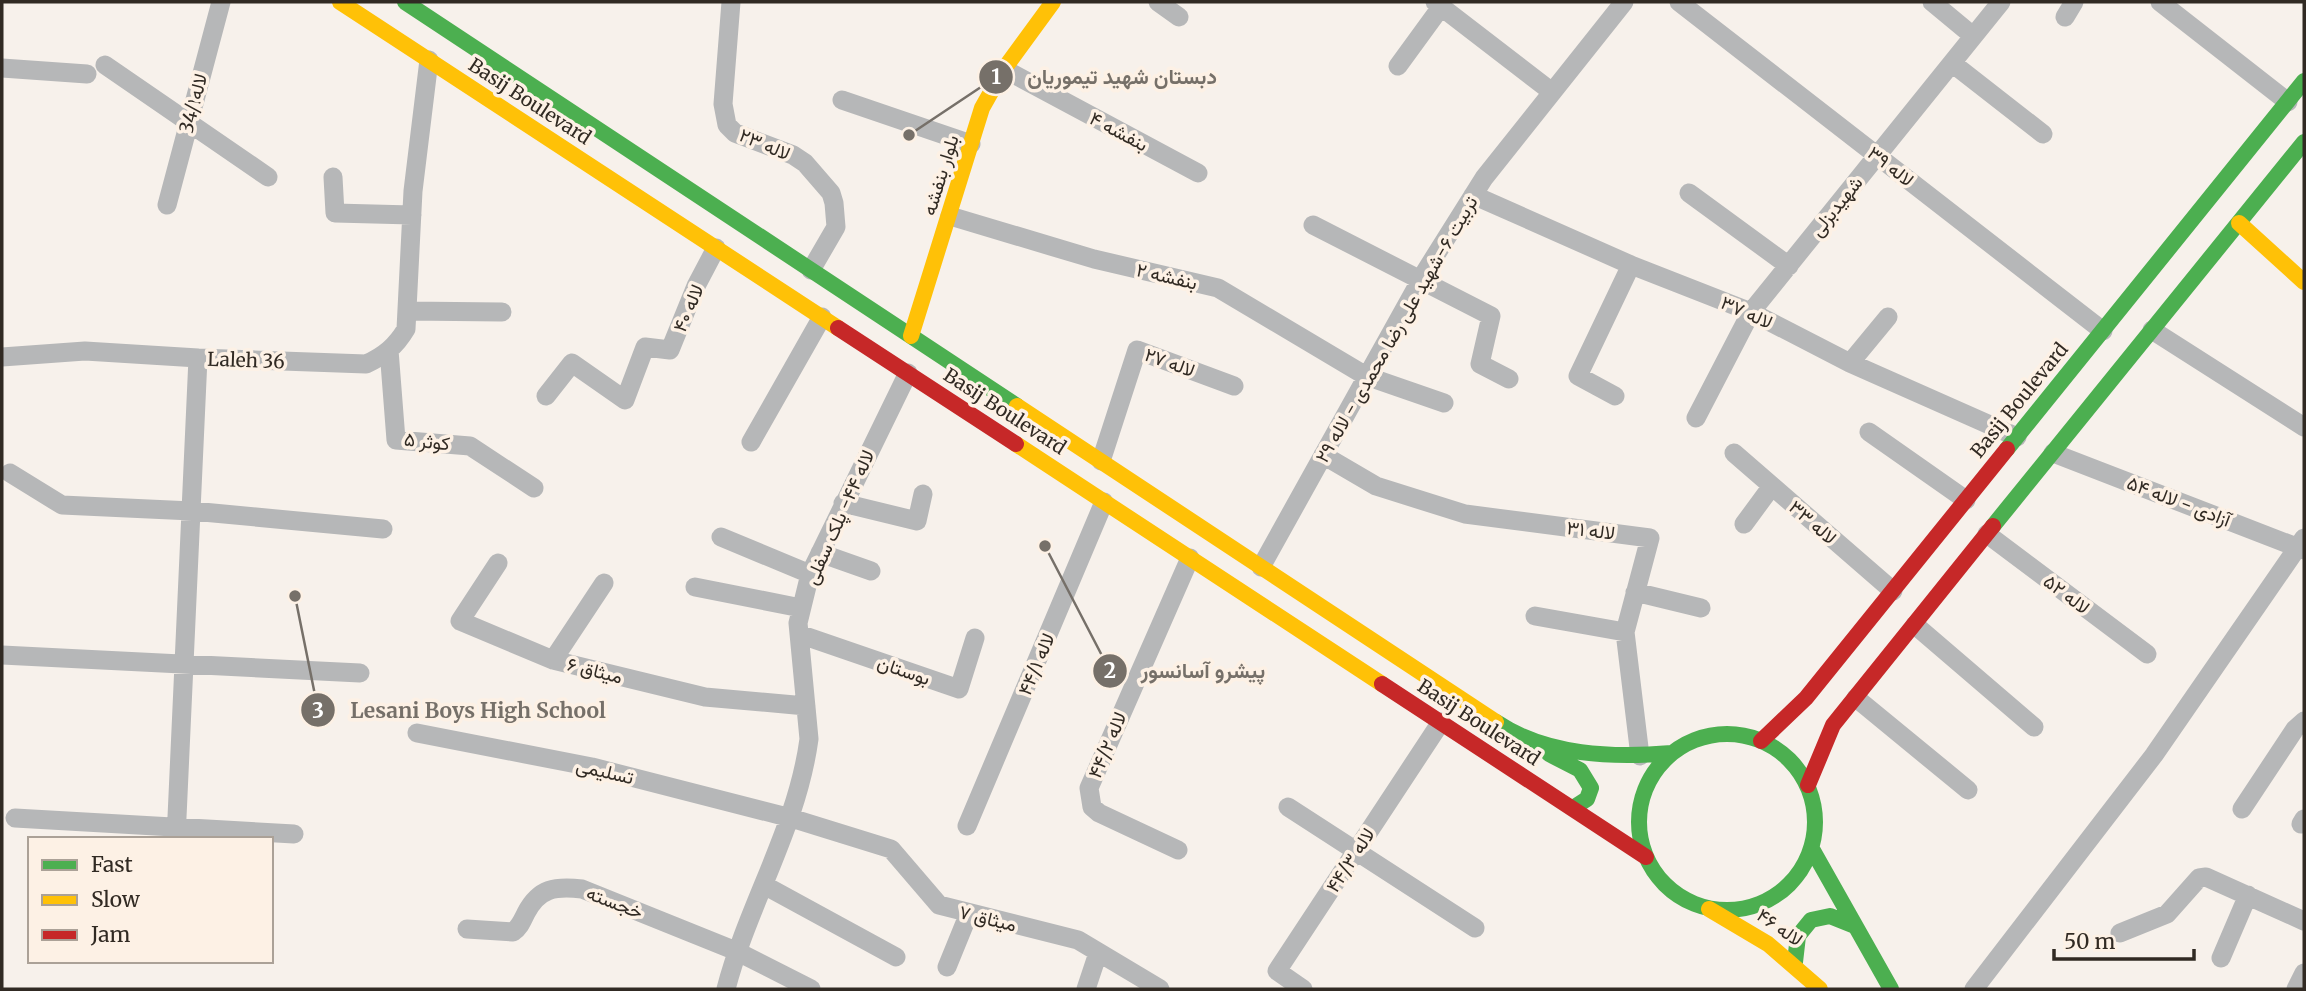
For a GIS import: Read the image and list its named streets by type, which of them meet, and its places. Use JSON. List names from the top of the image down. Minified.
{"streets":{"main road":["Basij Boulevard","بلوار بنفشه","لاله ۴۶"],"street":["لاله34/۱","بنفشه ۴","لاله ۲۳","لاله ۳۹","شهیدبزلی","بنفشه ۲","لاله ۴۰","لاله ۳۷","تربیت ۶-شهید علی رضا محمدی - لاله ۲۹","Laleh 36","لاله ۲۷","کوثر ۵","آزادی - لاله ۵۴","لاله ۴۴- پلک سفلی","لاله ۳۳","لاله ۳۱","لاله ۵۲","لاله ۴۴/۱","میثاق ۶","بوستان","لاله ۴۴/۲","تسلیمی","لاله ۴۴/۳","خجسته","میثاق ۷"]},"crossings":[["Basij Boulevard","لاله ۲۳"],["Basij Boulevard","لاله ۳۹"],["Basij Boulevard","بلوار بنفشه"],["Basij Boulevard","لاله ۴۰"],["Basij Boulevard","لاله ۳۷"],["Basij Boulevard","تربیت ۶-شهید علی رضا محمدی - لاله ۲۹"],["Basij Boulevard","لاله ۲۷"],["Basij Boulevard","لاله ۴۴- پلک سفلی"],["Basij Boulevard","لاله ۳۳"],["Basij Boulevard","لاله ۳۱"],["Basij Boulevard","لاله ۴۴/۱"],["Basij Boulevard","لاله ۴۴/۲"],["Basij Boulevard","لاله ۴۴/۳"],["Basij Boulevard","لاله ۴۶"],["بنفشه ۴","بلوار بنفشه"],["لاله ۳۹","شهیدبزلی"],["بلوار بنفشه","بنفشه ۲"],["شهیدبزلی","لاله ۳۷"],["بنفشه ۲","تربیت ۶-شهید علی رضا محمدی - لاله ۲۹"],["لاله ۳۷","تربیت ۶-شهید علی رضا محمدی - لاله ۲۹"],["تربیت ۶-شهید علی رضا محمدی - لاله ۲۹","لاله ۳۱"],["Laleh 36","کوثر ۵"],["لاله ۴۴- پلک سفلی","میثاق ۶"],["لاله ۴۴- پلک سفلی","بوستان"],["لاله ۴۴- پلک سفلی","تسلیمی"],["لاله ۴۴- پلک سفلی","خجسته"],["لاله ۴۴- پلک سفلی","میثاق ۷"],["تسلیمی","میثاق ۷"]],"places":["دبستان شهید تیموریان","پیشرو آسانسور","Lesani Boys High School"],"legend":["Fast","Slow","Jam"],"scale_bar":"50 m"}
